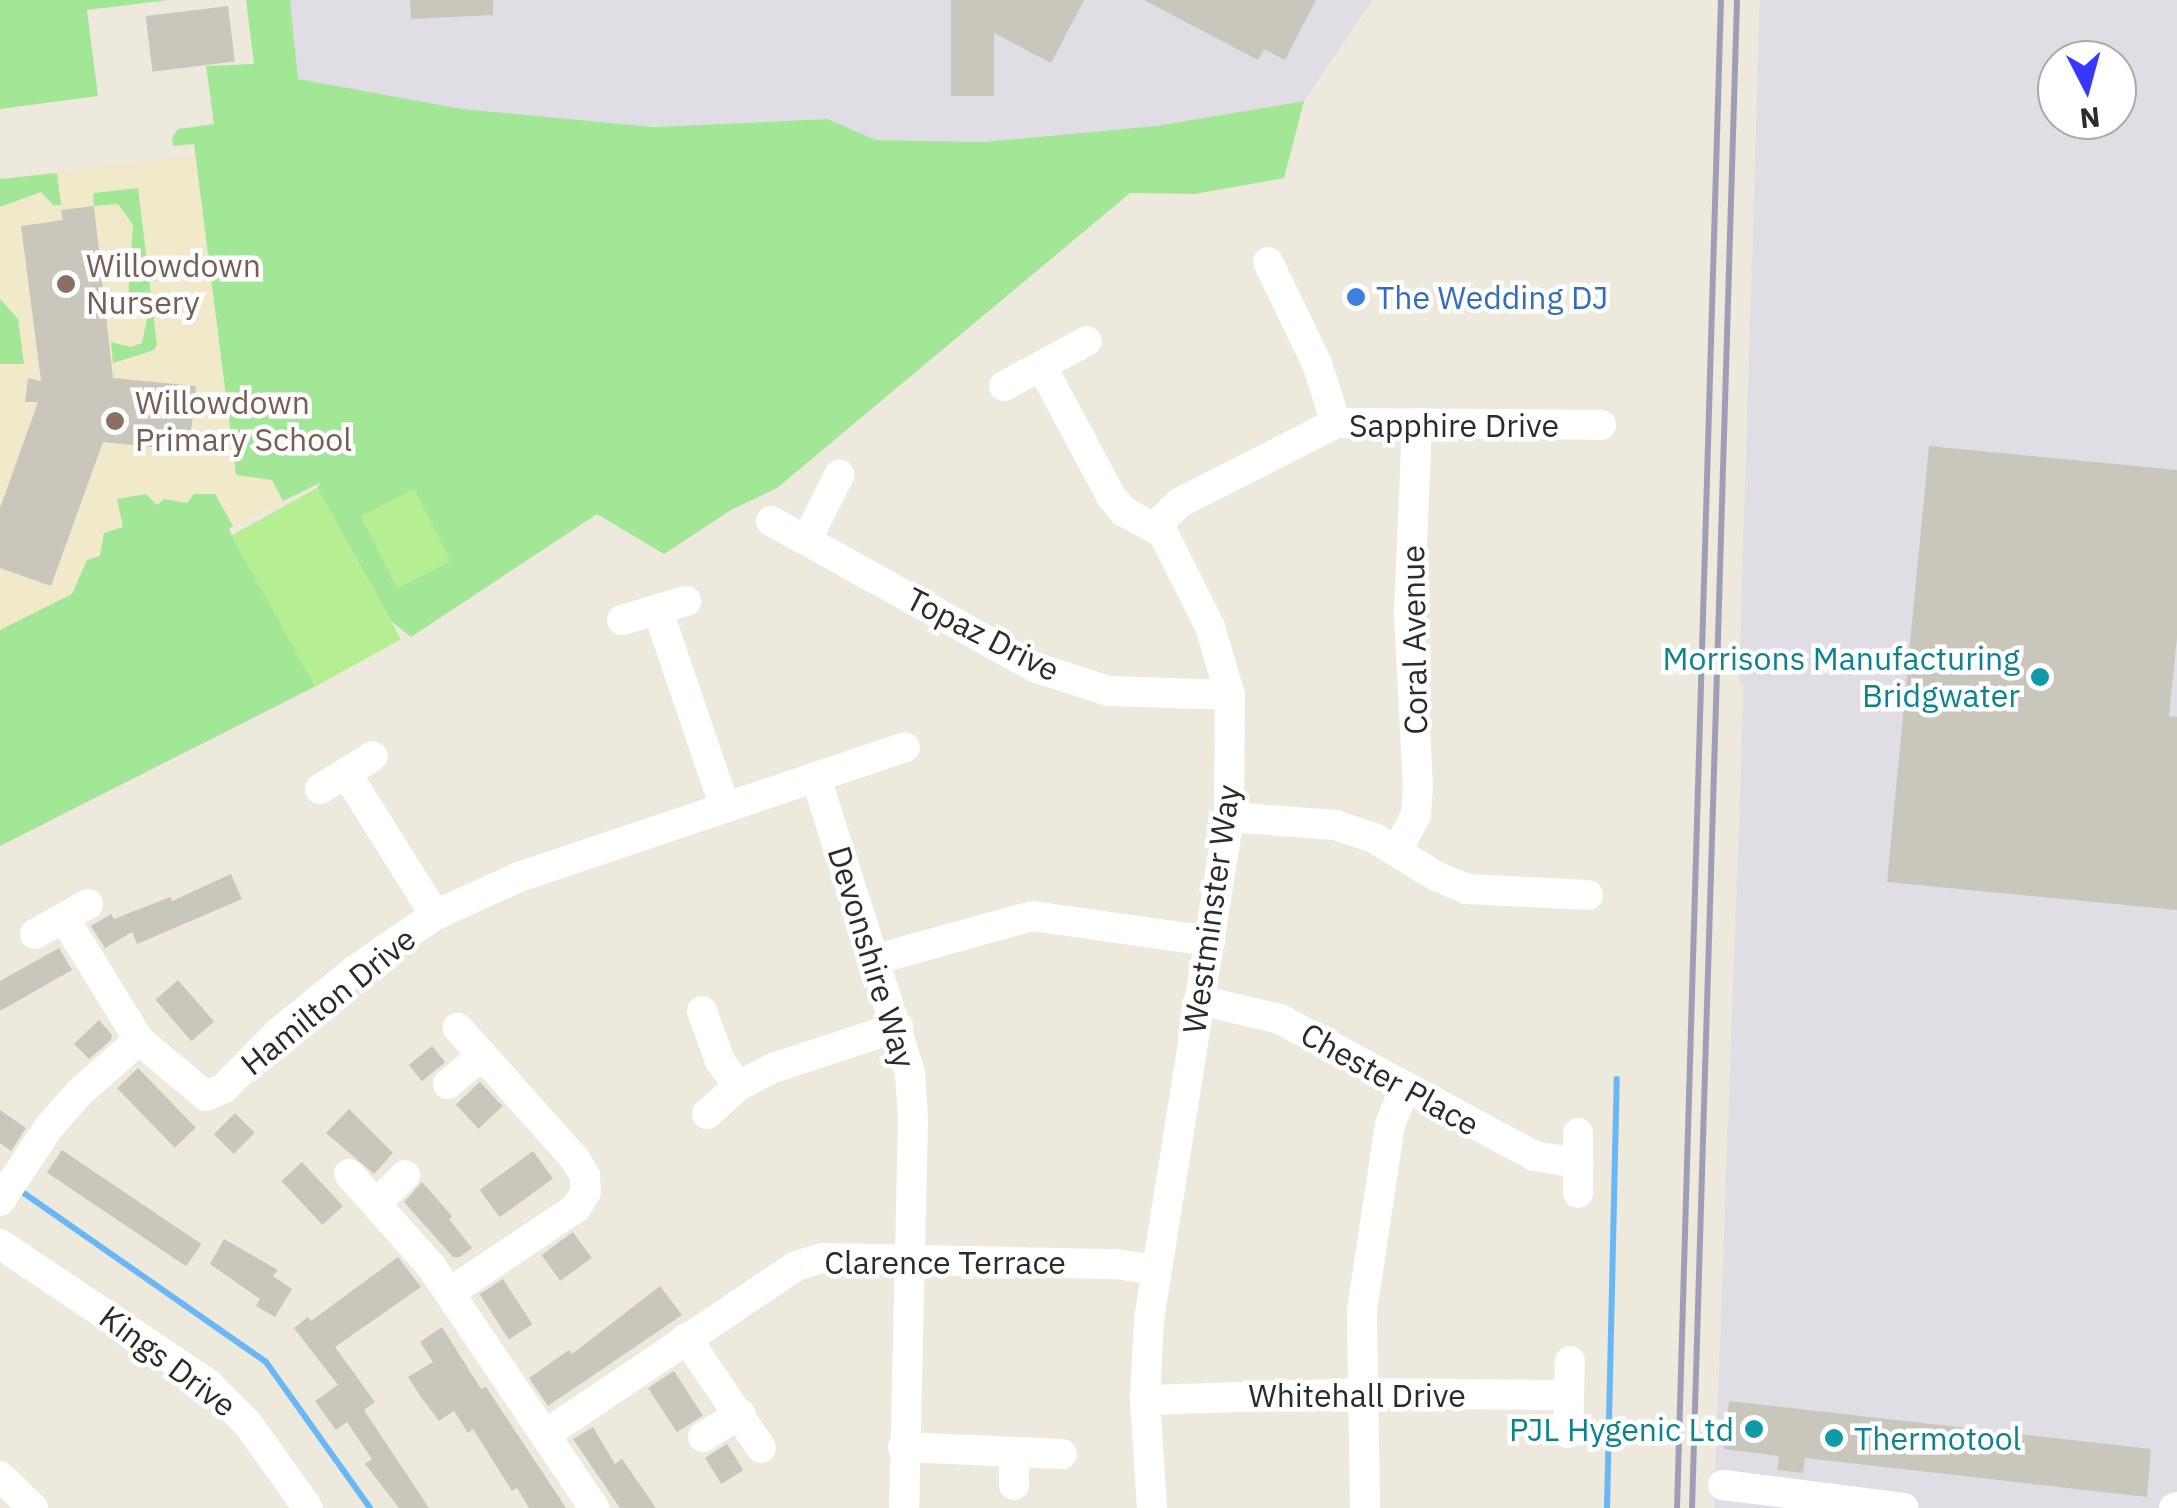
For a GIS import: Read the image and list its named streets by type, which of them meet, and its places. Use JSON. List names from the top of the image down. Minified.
{"streets":{"street":["Sapphire Drive","Topaz Drive","Coral Avenue","Westminster Way","Devonshire Way","Hamilton Drive","Chester Place","Clarence Terrace","Kings Drive","Whitehall Drive"]},"crossings":[["Sapphire Drive","Coral Avenue"],["Sapphire Drive","Westminster Way"],["Topaz Drive","Westminster Way"],["Westminster Way","Chester Place"],["Westminster Way","Clarence Terrace"],["Westminster Way","Whitehall Drive"],["Devonshire Way","Hamilton Drive"],["Devonshire Way","Clarence Terrace"]],"places":["Willowdown Nursery","The Wedding DJ","Willowdown Primary School","Morrisons Manufacturing Bridgwater","PJL Hygenic Ltd","Thermotool"],"north":"bottom"}
